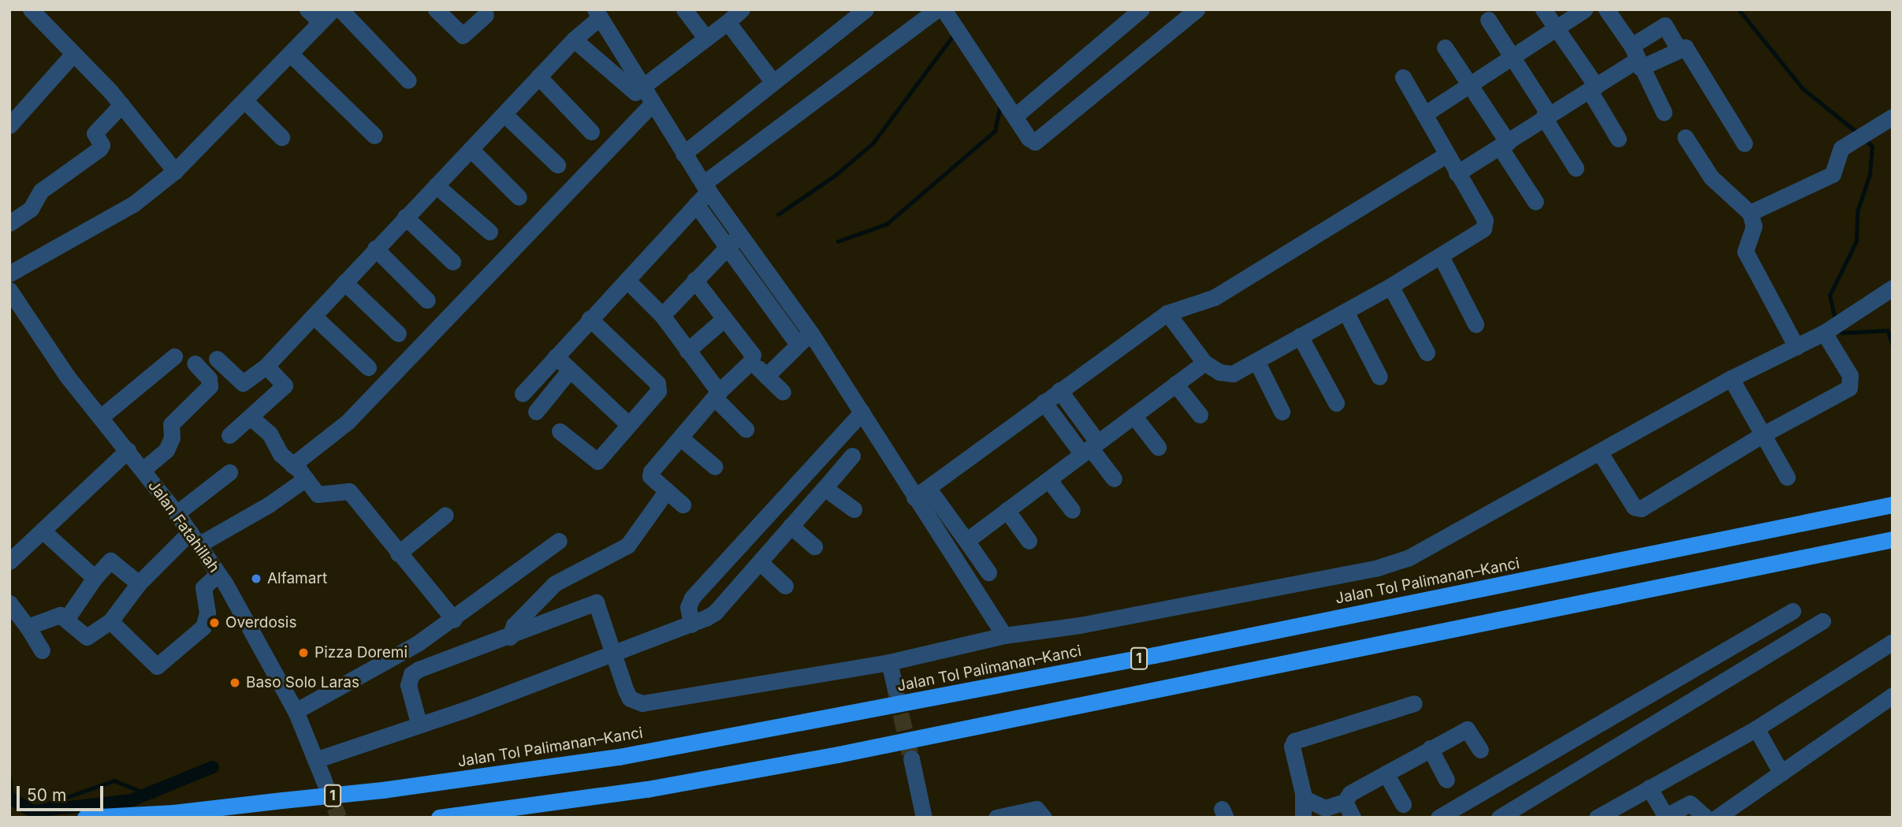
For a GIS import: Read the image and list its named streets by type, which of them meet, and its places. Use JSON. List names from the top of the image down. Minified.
{"streets":{"highway":["Jalan Tol Palimanan–Kanci","1"],"street":["Jalan Fatahillah"]},"places":["Alfamart","Overdosis","Pizza Doremi","Baso Solo Laras"],"scale_bar":"50 m"}
